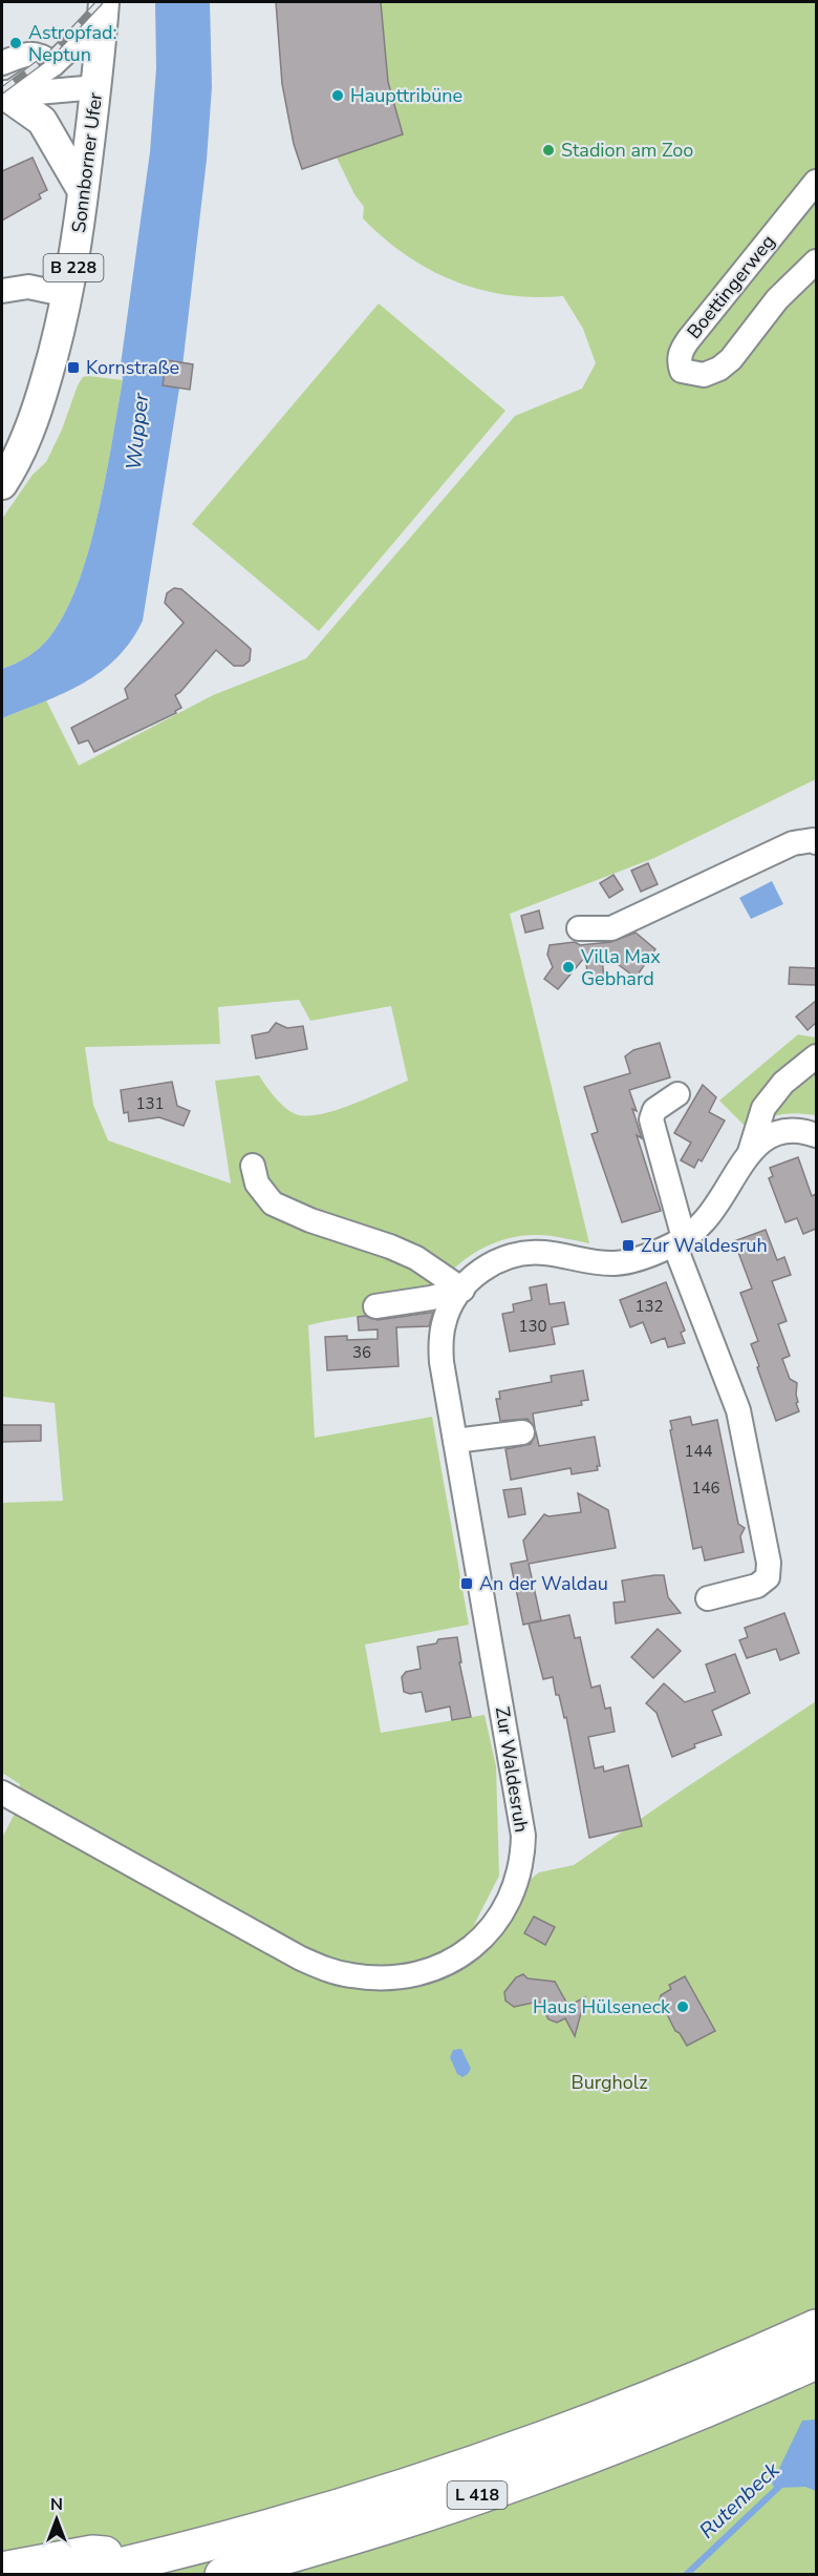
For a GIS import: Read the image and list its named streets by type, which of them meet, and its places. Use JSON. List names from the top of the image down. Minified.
{"streets":{"highway":["L 418"],"main road":["Sonnborner Ufer","B 228"],"street":["Boettingerweg","Zur Waldesruh"]},"water":["Wupper","Rutenbeck"],"parks":["Burgholz"],"places":{"other":["Astropfad: Neptun","Haupttribüne","Stadion am Zoo","Villa Max Gebhard","Haus Hülseneck"],"transit":["Kornstraße","Zur Waldesruh","An der Waldau"]},"house_numbers":["131","132","130","36","144","146"],"north":"top"}
